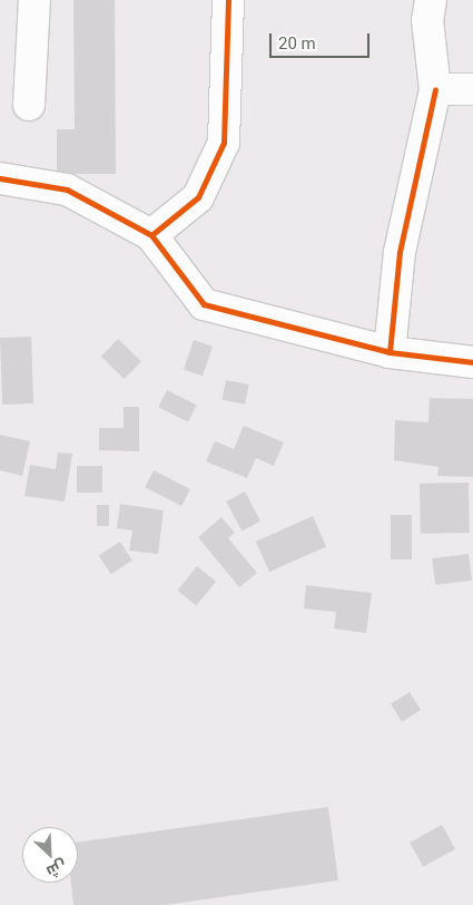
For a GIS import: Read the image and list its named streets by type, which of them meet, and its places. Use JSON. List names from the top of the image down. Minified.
{"scale_bar":"20 m","north":"bottom right"}
